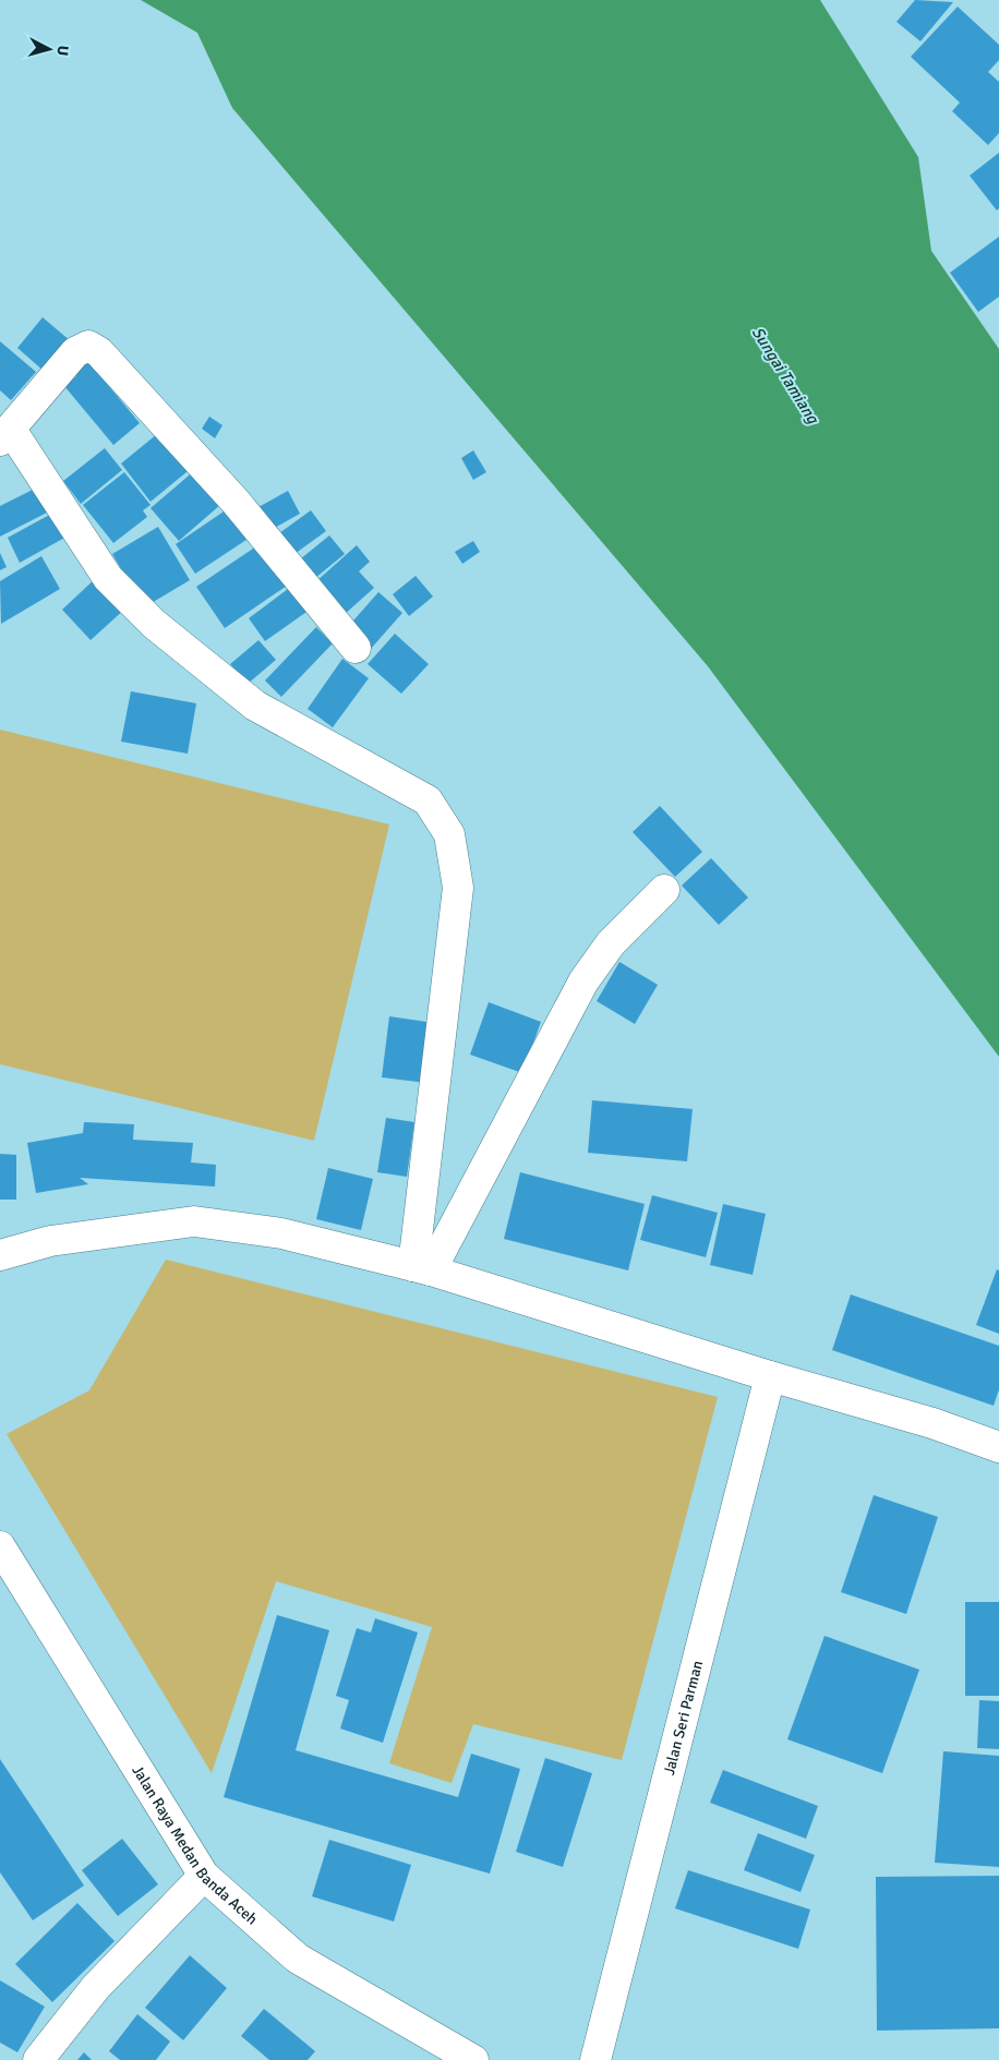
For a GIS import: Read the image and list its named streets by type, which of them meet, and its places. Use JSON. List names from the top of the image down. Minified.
{"streets":{"main road":["Jalan Seri Parman","Jalan Raya Medan Banda Aceh"]},"water":["Sungai Tamiang"],"north":"right"}
